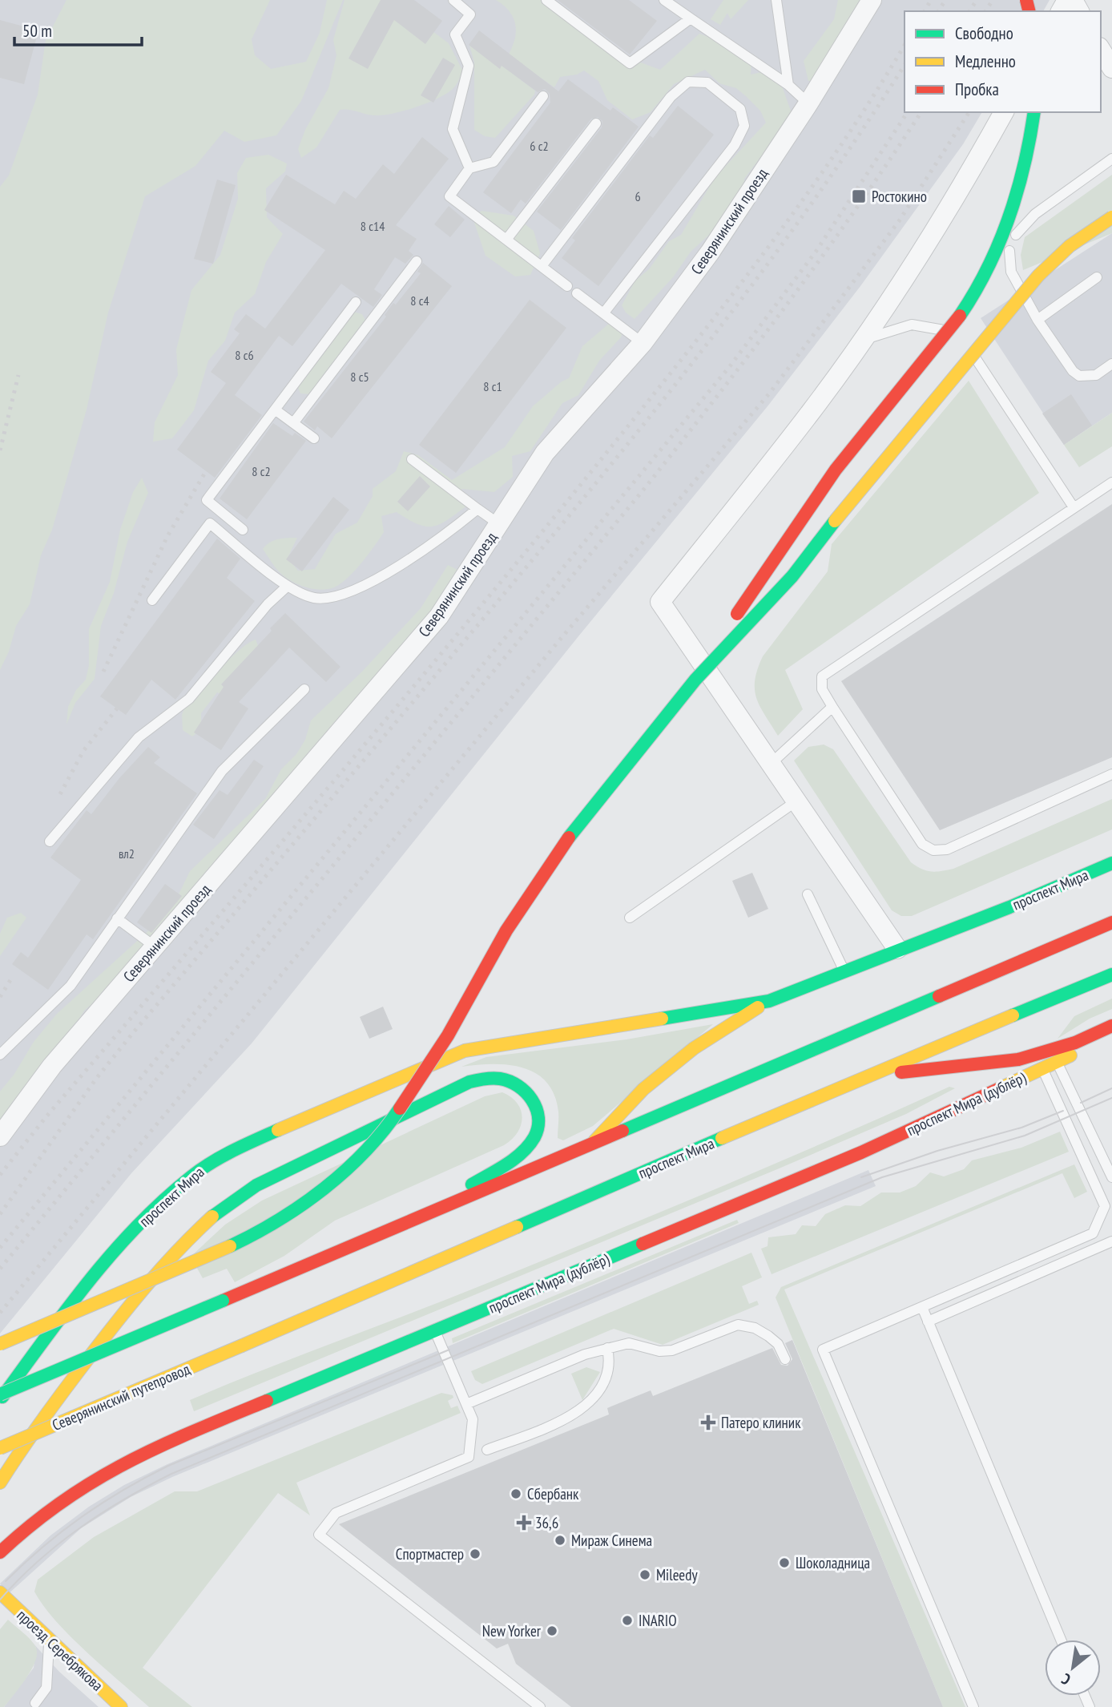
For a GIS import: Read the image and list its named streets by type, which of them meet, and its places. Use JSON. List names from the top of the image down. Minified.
{"streets":{"main road":["проспект Мира","проспект Мира (дублёр)","Северянинский путепровод","проезд Серебрякова"],"street":["Северянинский проезд"]},"crossings":[["проспект Мира","Северянинский путепровод"]],"places":{"transit":["Ростокино"],"health":["Патеро клиник","36,6"],"other":["Сбербанк","Мираж Синема","Спортмастер","Шоколадница","Mileedy","INARIO","New Yorker"]},"house_numbers":["6 с2","6","8 с14","8 с4","8 с6","8 с5","8 с1","8 с2","вл2"],"legend":["Свободно","Медленно","Пробка"],"scale_bar":"50 m","north":"bottom left"}
